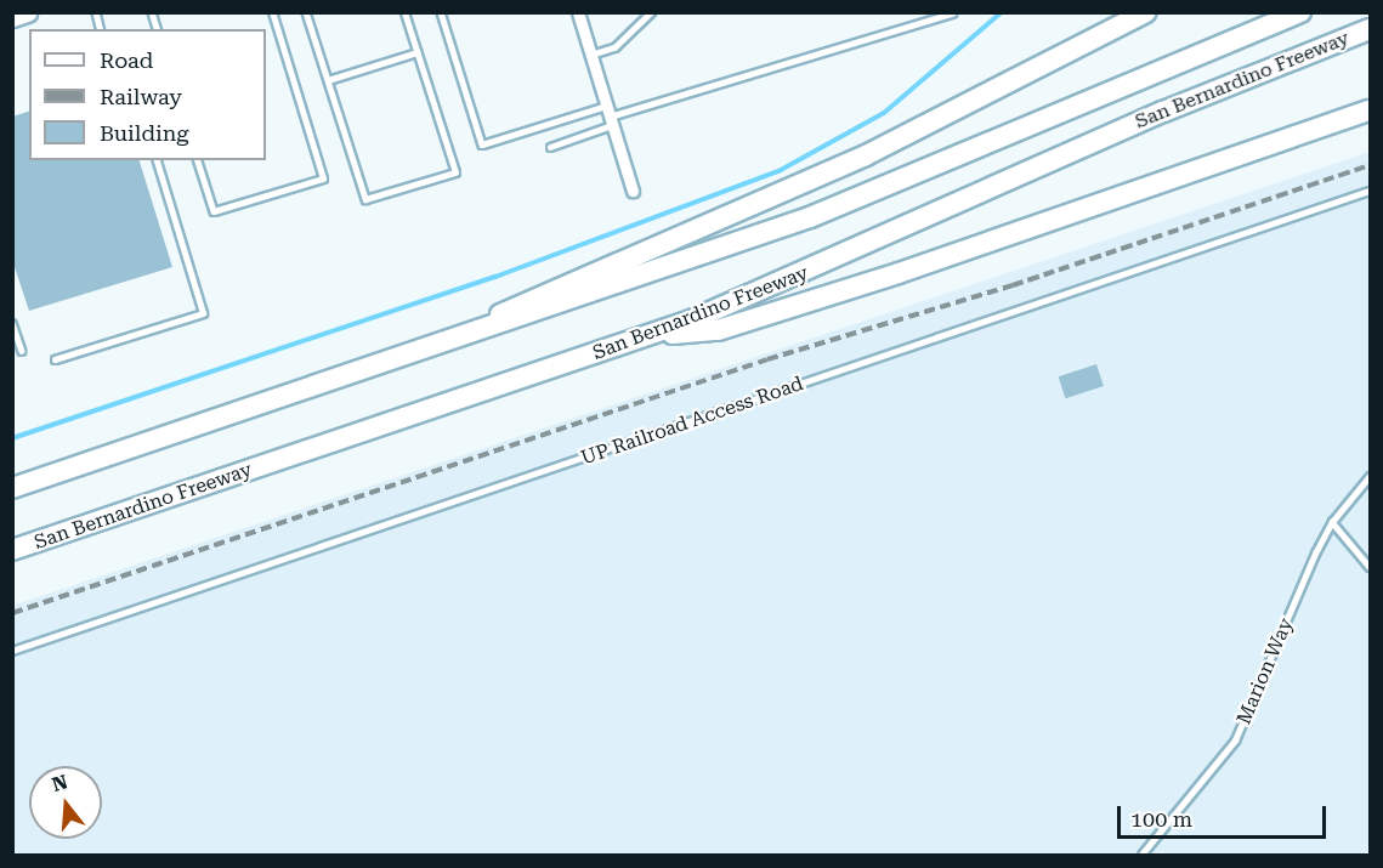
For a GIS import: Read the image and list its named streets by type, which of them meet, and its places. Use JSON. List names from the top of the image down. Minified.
{"streets":{"highway":["San Bernardino Freeway"],"lane":["UP Railroad Access Road","Marion Way"]},"legend":["Road","Railway","Building"],"scale_bar":"100 m","north":"top"}
